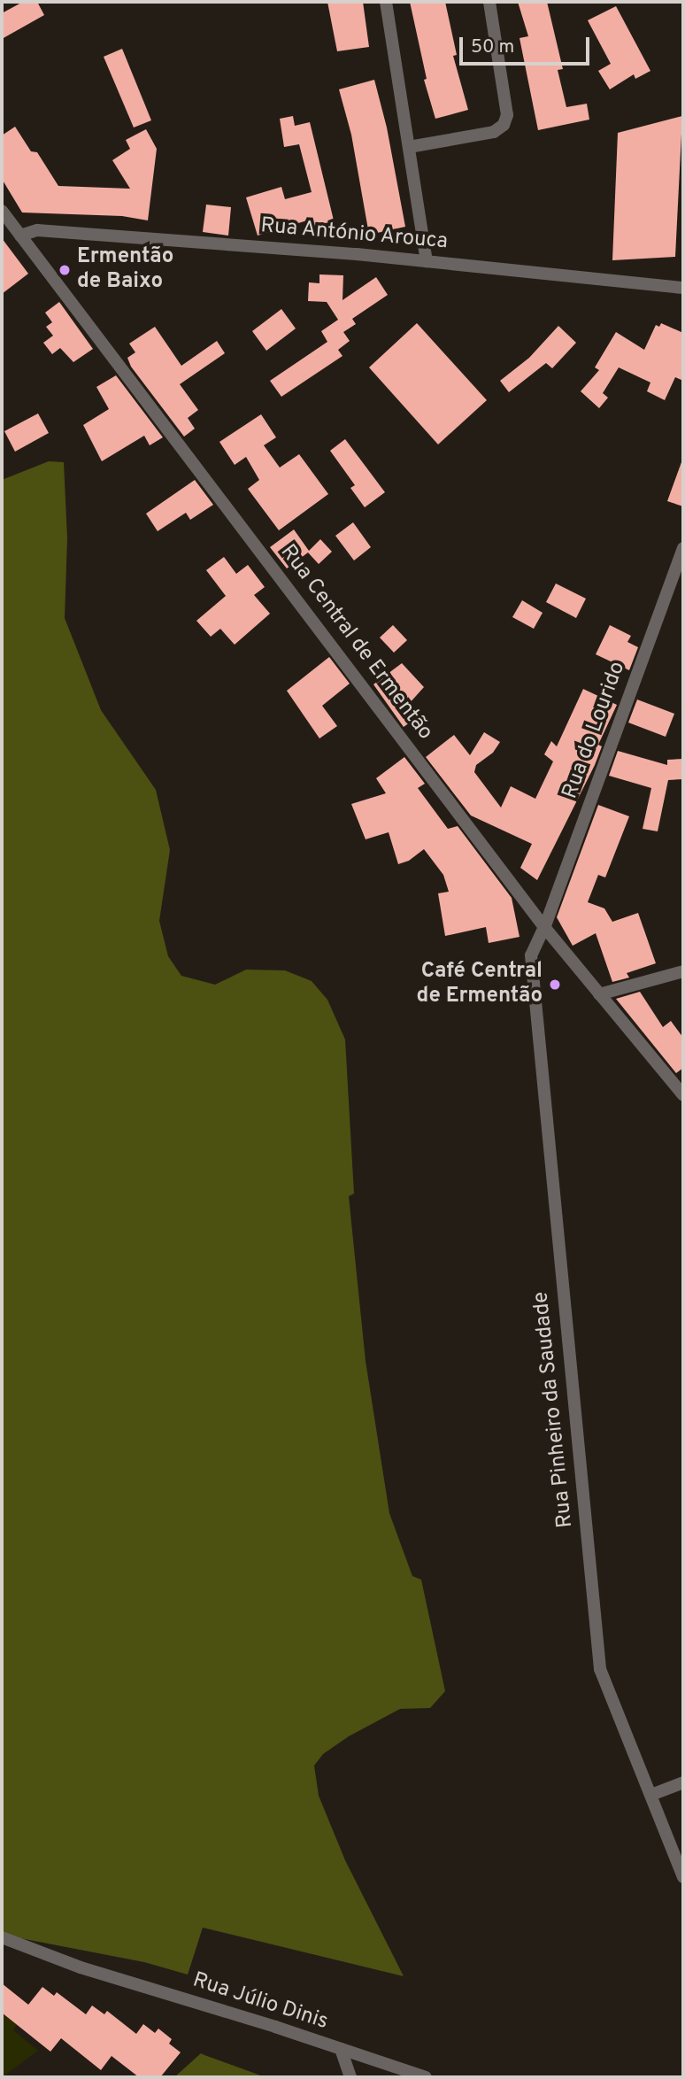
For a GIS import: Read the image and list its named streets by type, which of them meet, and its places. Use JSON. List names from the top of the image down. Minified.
{"streets":{"street":["Rua António Arouca","Rua Central de Ermentão","Rua do Lourido","Rua Pinheiro da Saudade","Rua Júlio Dinis"]},"crossings":[["Rua António Arouca","Rua Central de Ermentão"],["Rua Central de Ermentão","Rua do Lourido"],["Rua Central de Ermentão","Rua Pinheiro da Saudade"],["Rua do Lourido","Rua Pinheiro da Saudade"]],"places":["Ermentão de Baixo","Café Central de Ermentão"],"scale_bar":"50 m"}
